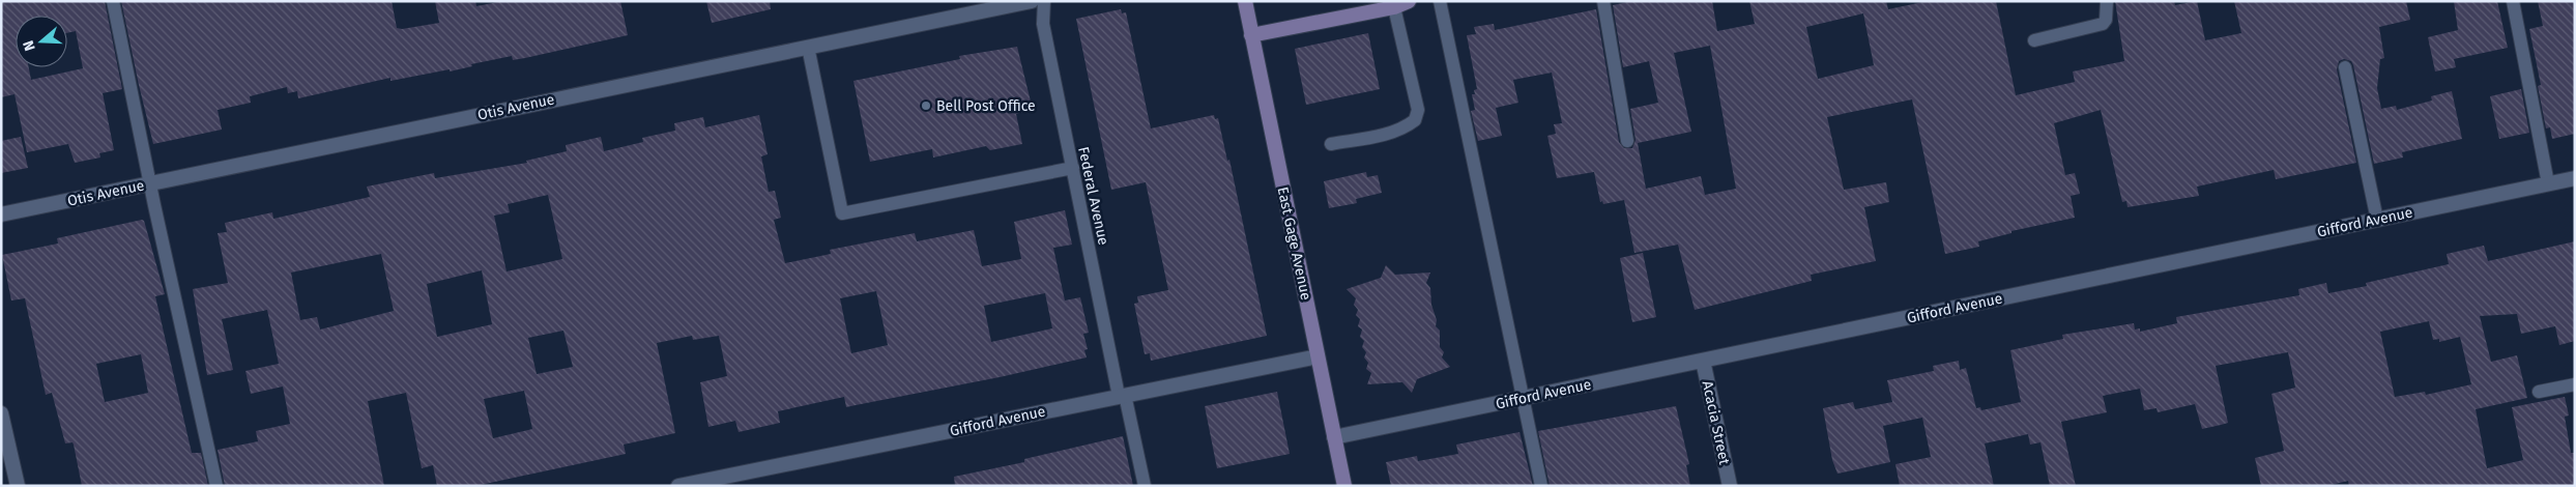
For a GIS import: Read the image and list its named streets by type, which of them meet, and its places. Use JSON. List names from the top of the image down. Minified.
{"streets":{"main road":["East Gage Avenue"],"street":["Otis Avenue","Gifford Avenue","Acacia Street"],"lane":["Federal Avenue"]},"crossings":[["Federal Avenue","Gifford Avenue"],["Gifford Avenue","East Gage Avenue"],["Gifford Avenue","Acacia Street"]],"places":["Bell Post Office"],"north":"left"}
